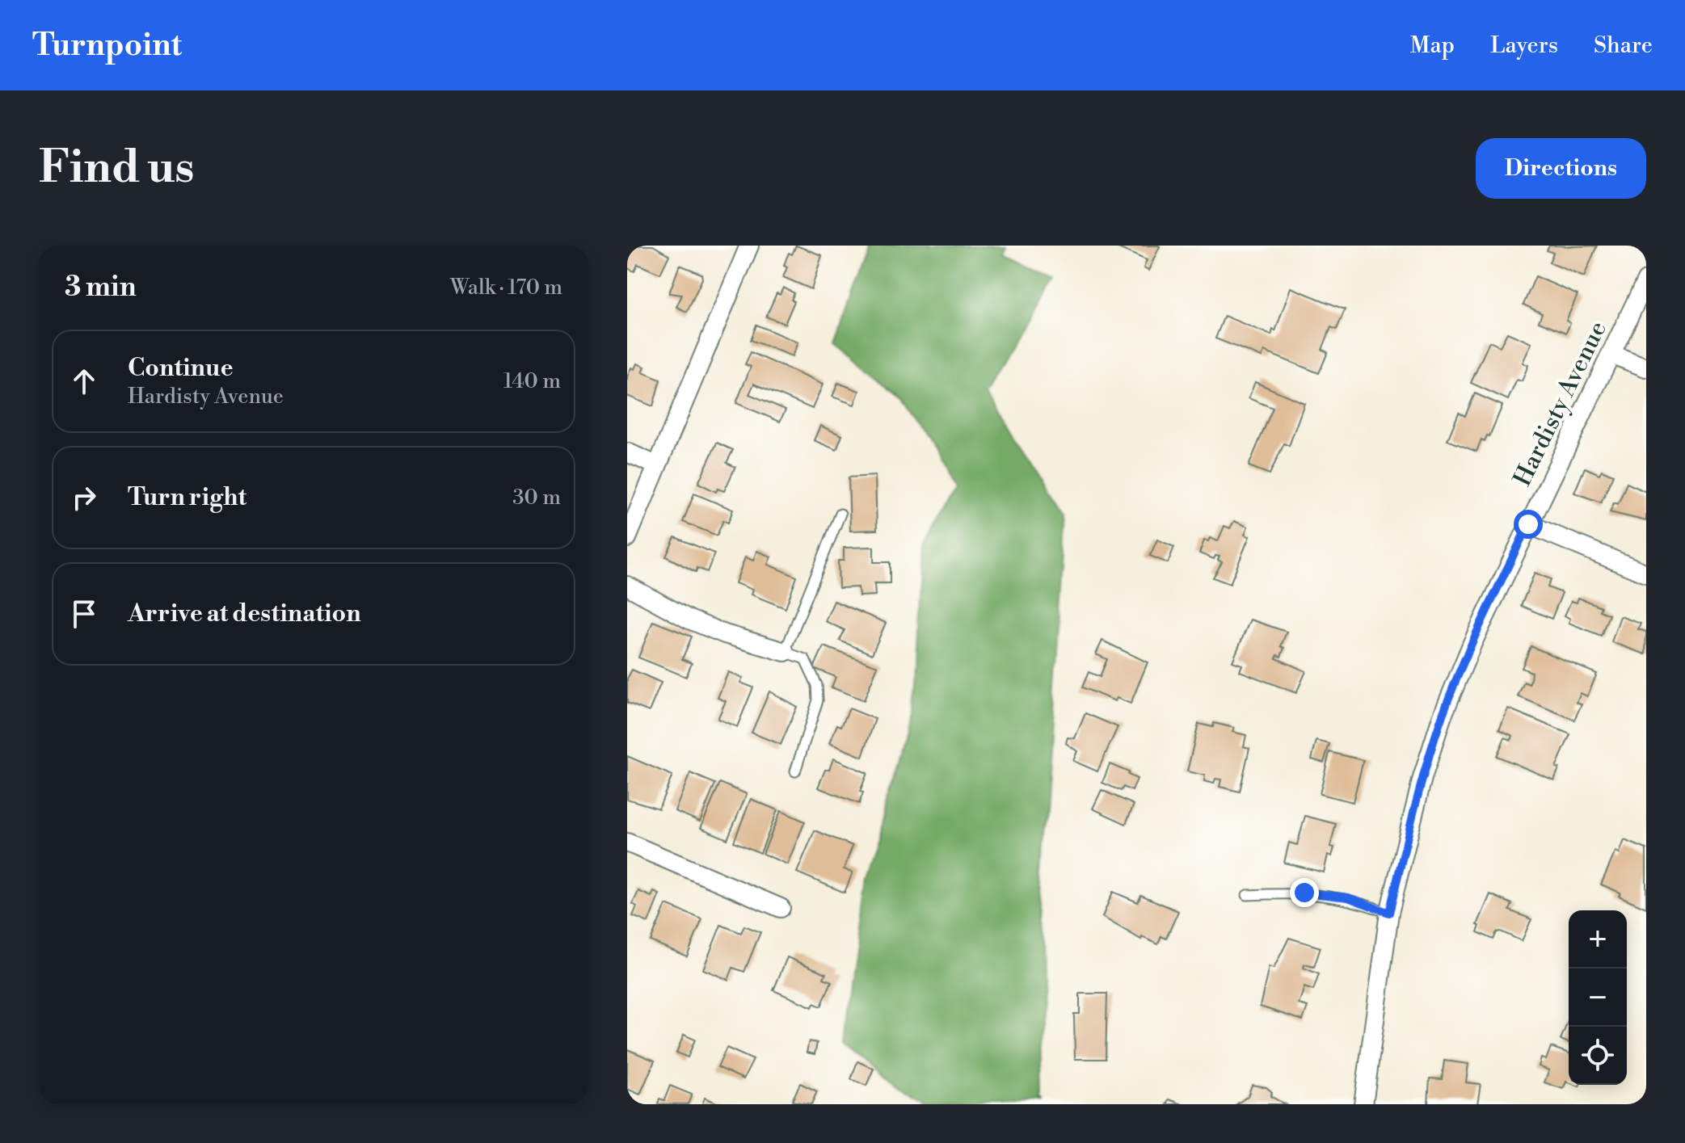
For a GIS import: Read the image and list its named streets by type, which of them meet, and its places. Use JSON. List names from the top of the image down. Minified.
{"streets":{"street":["Hardisty Avenue"]},"page":{"header":"Turnpoint","nav":["Map","Layers","Share"],"buttons":"Directions","title":"Find us","heading":["3 min","Walk · 170 m"],"list":[["Continue","Hardisty Avenue","140 m"],["Turn right","30 m"],"Arrive at destination"],"map_buttons":["+","−"]}}
